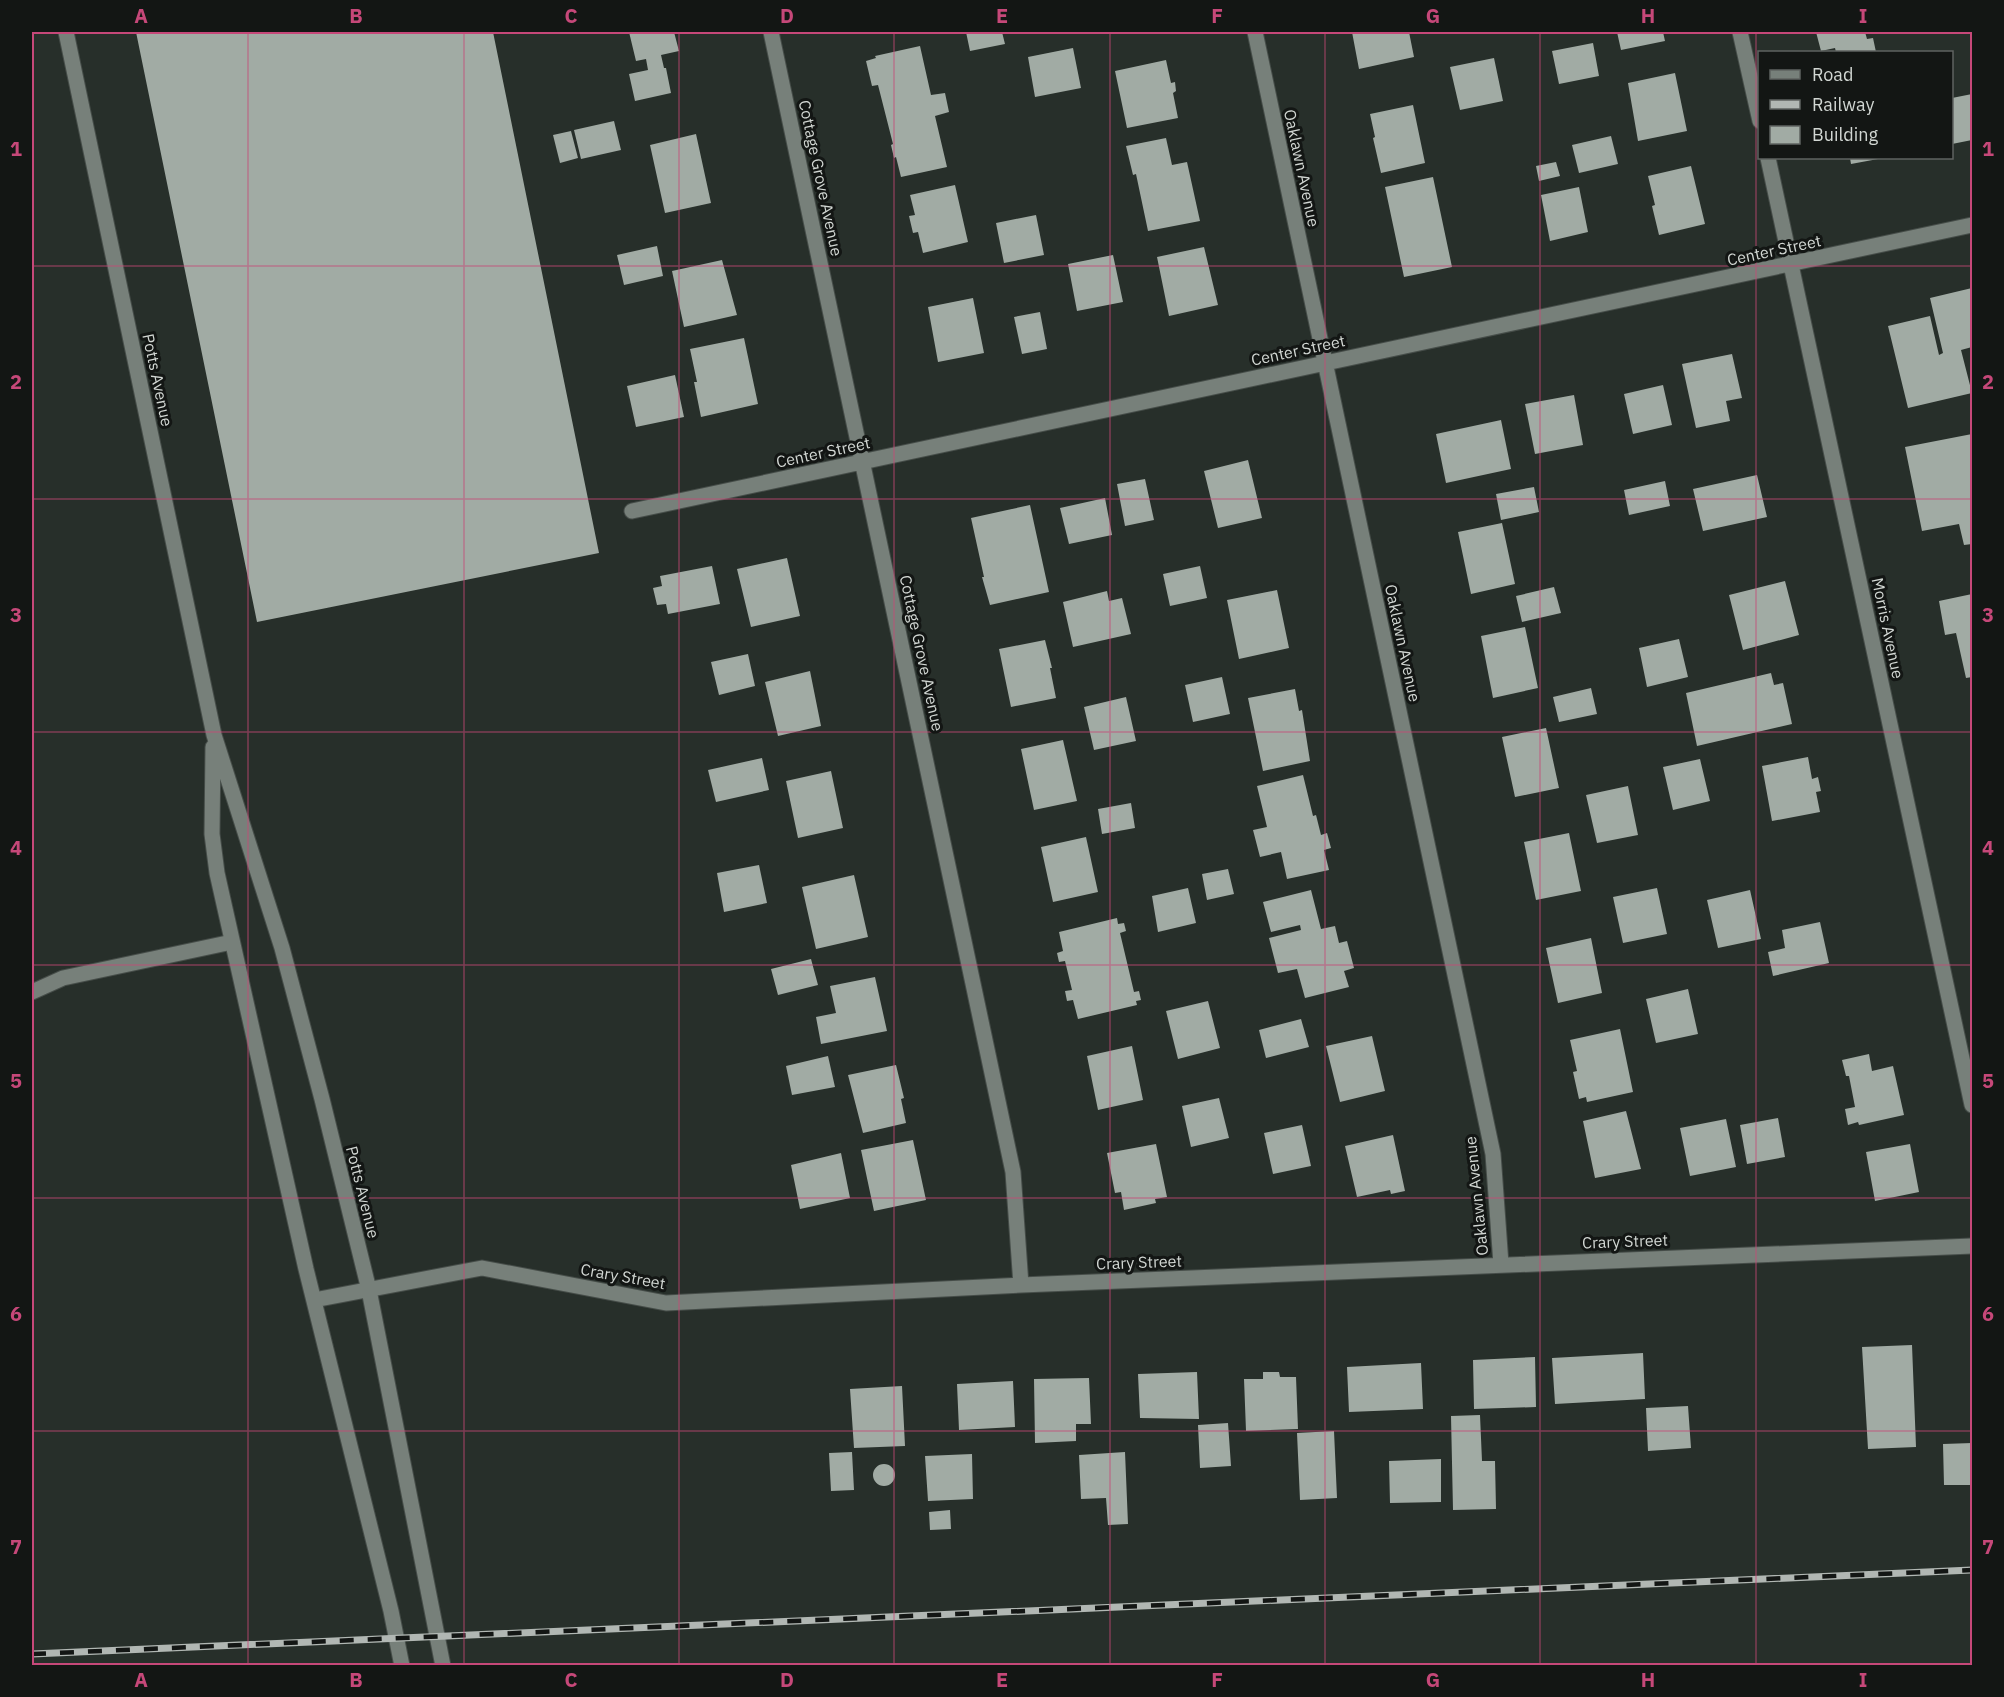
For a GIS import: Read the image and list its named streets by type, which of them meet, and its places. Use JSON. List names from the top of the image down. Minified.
{"streets":{"street":["Oaklawn Avenue","Cottage Grove Avenue","Center Street","Potts Avenue","Morris Avenue","Crary Street"]},"crossings":[["Oaklawn Avenue","Center Street"],["Oaklawn Avenue","Crary Street"],["Cottage Grove Avenue","Center Street"],["Cottage Grove Avenue","Crary Street"],["Center Street","Morris Avenue"],["Potts Avenue","Crary Street"]],"legend":["Road","Railway","Building"],"grid":{"columns":["A","B","C","D","E","F","G","H","I"],"rows":["1","2","3","4","5","6","7"]}}
